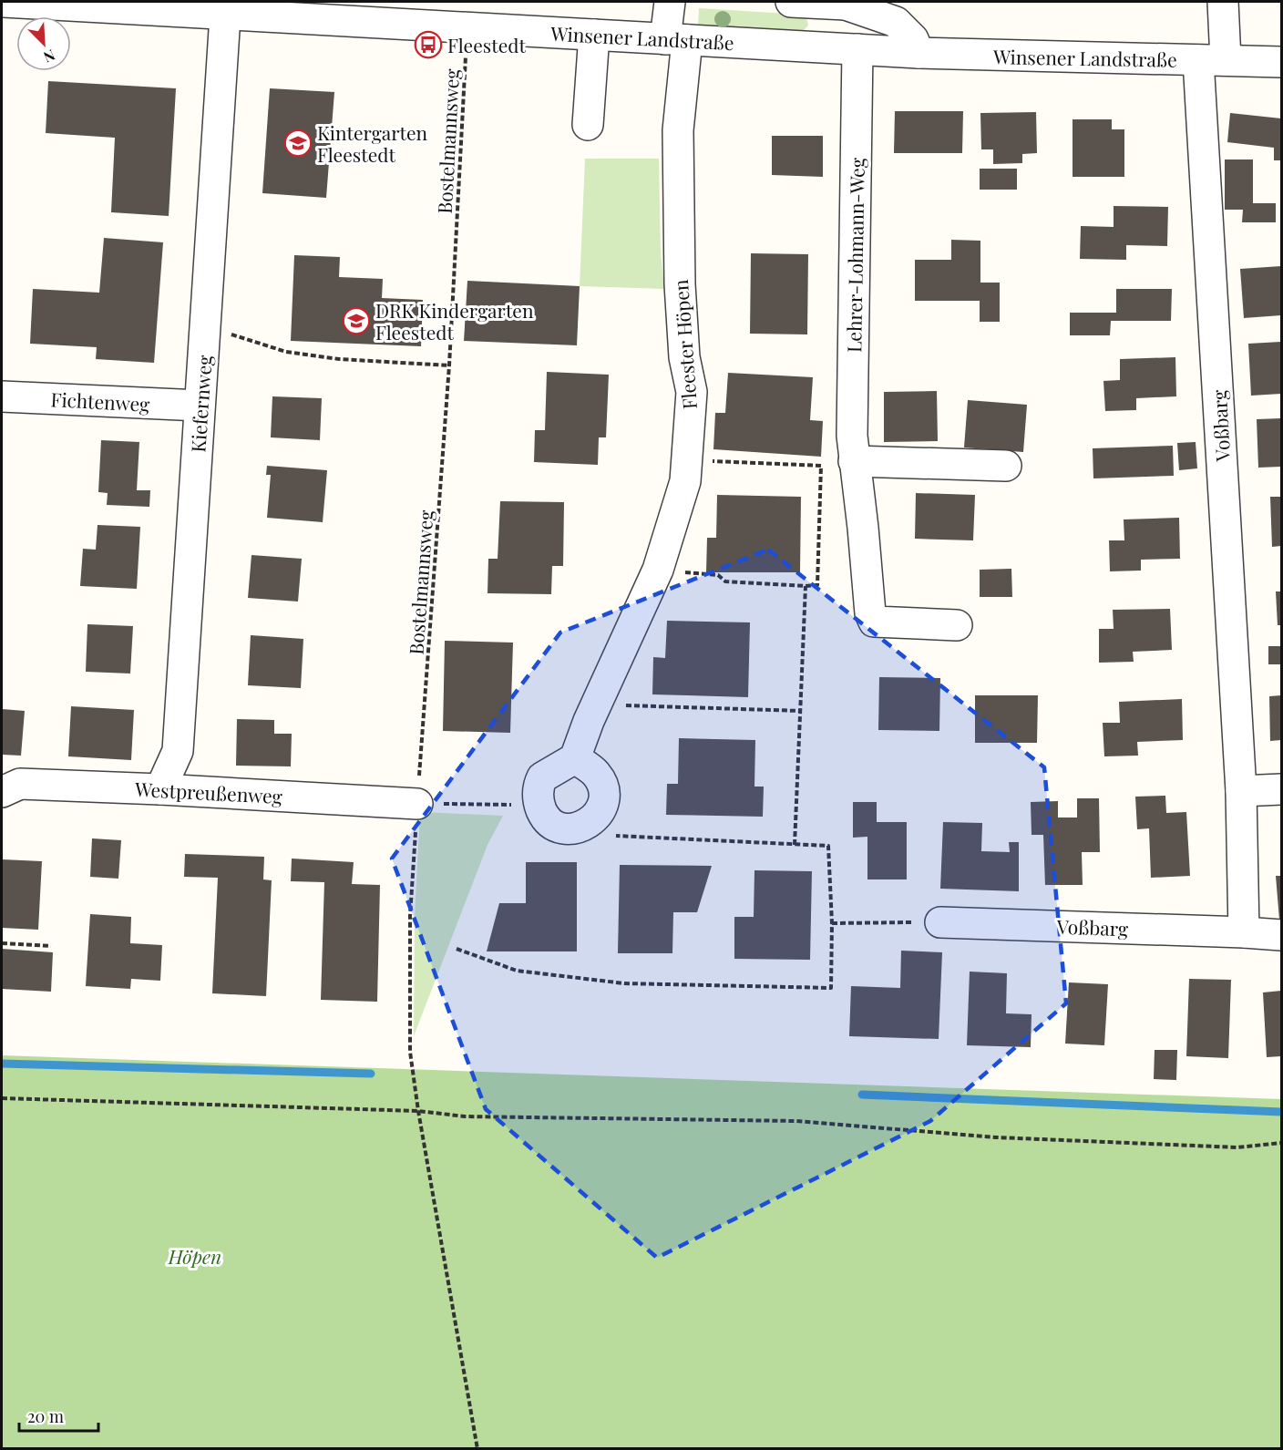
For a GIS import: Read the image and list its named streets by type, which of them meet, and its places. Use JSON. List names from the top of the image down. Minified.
{"streets":{"street":["Winsener Landstraße","Lehrer-Lohmann-Weg","Fleester Höpen","Fichtenweg","Kiefernweg","Voßbarg","Westpreußenweg"],"path":["Bostelmannsweg"]},"crossings":[["Winsener Landstraße","Lehrer-Lohmann-Weg"],["Winsener Landstraße","Fleester Höpen"],["Winsener Landstraße","Kiefernweg"],["Winsener Landstraße","Voßbarg"],["Bostelmannsweg","Westpreußenweg"],["Fichtenweg","Kiefernweg"],["Kiefernweg","Westpreußenweg"]],"parks":["Höpen"],"places":{"bus stop":["Fleestedt"],"school or university":["Kintergarten Fleestedt","DRK Kindergarten Fleestedt"]},"scale_bar":"20 m","north":"bottom right"}
